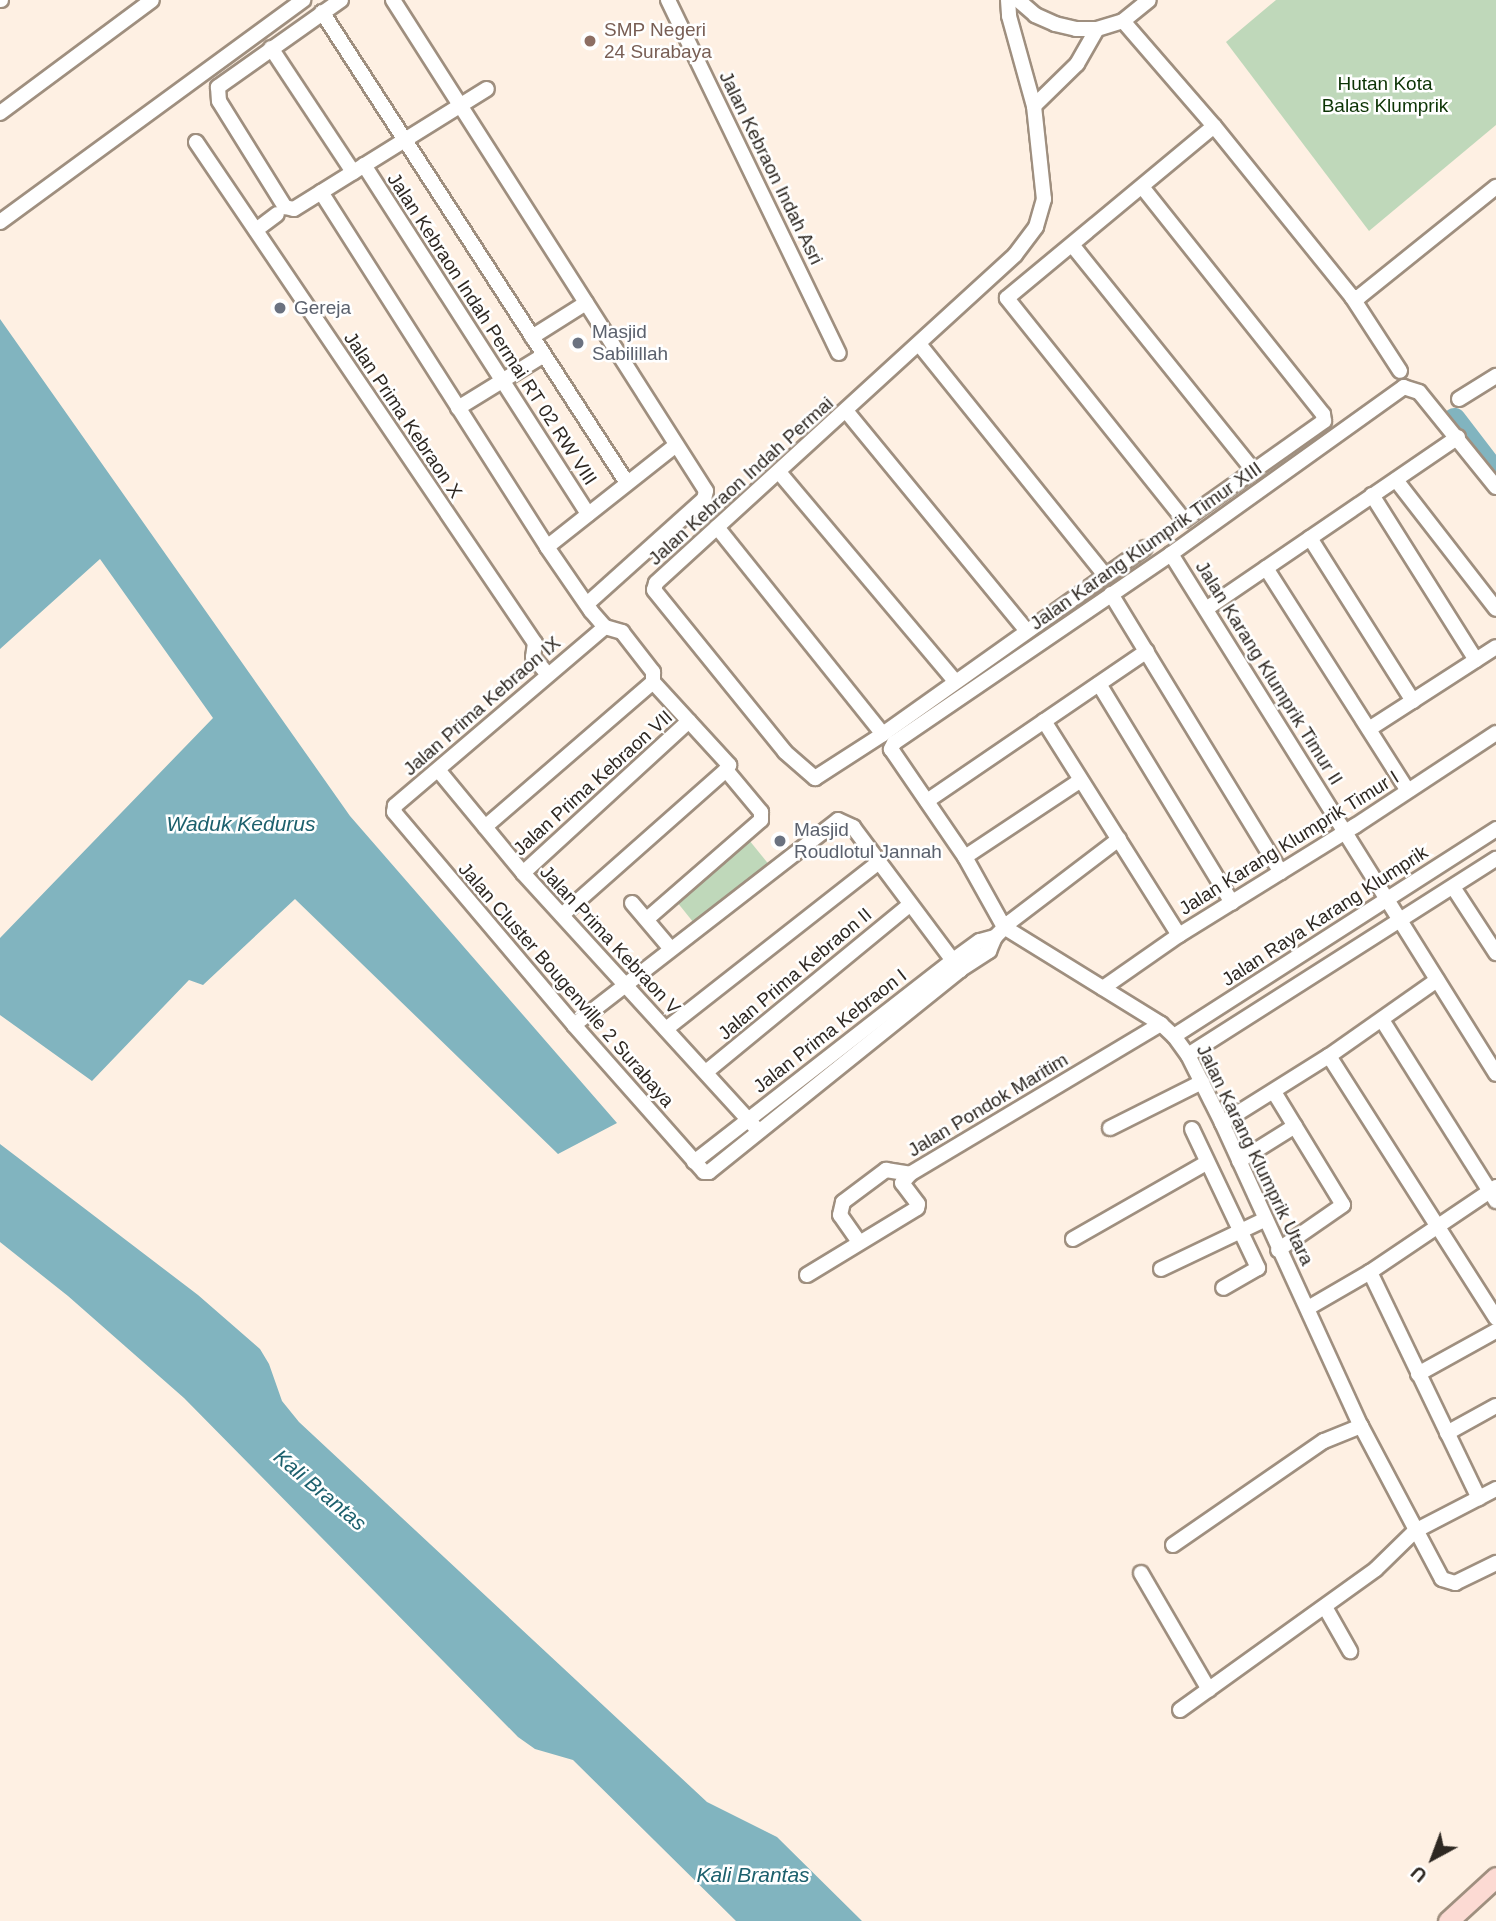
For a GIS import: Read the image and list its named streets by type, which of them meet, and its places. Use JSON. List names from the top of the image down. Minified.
{"streets":{"street":["Jalan Kebraon Indah Asri","Jalan Kebraon Indah Permai RT 02 RW VIII","Jalan Prima Kebraon X","Jalan Kebraon Indah Permai","Jalan Karang Klumprik Timur XIII","Jalan Karang Klumprik Timur II","Jalan Prima Kebraon IX","Jalan Prima Kebraon VII","Jalan Karang Klumprik Timur I","Jalan Raya Karang Klumprik","Jalan Prima Kebraon V","Jalan Prima Kebraon II","Jalan Cluster Bougenville 2 Surabaya","Jalan Prima Kebraon I","Jalan Pondok Maritim","Jalan Karang Klumprik Utara"]},"crossings":[["Jalan Prima Kebraon X","Jalan Prima Kebraon IX"],["Jalan Kebraon Indah Permai","Jalan Karang Klumprik Timur XIII"],["Jalan Kebraon Indah Permai","Jalan Prima Kebraon IX"],["Jalan Kebraon Indah Permai","Jalan Karang Klumprik Utara"],["Jalan Karang Klumprik Timur XIII","Jalan Karang Klumprik Timur II"],["Jalan Karang Klumprik Timur XIII","Jalan Karang Klumprik Utara"],["Jalan Karang Klumprik Timur II","Jalan Karang Klumprik Timur I"],["Jalan Karang Klumprik Timur II","Jalan Raya Karang Klumprik"],["Jalan Prima Kebraon IX","Jalan Prima Kebraon V"],["Jalan Prima Kebraon IX","Jalan Cluster Bougenville 2 Surabaya"],["Jalan Prima Kebraon VII","Jalan Prima Kebraon V"],["Jalan Karang Klumprik Timur I","Jalan Karang Klumprik Utara"],["Jalan Raya Karang Klumprik","Jalan Karang Klumprik Utara"],["Jalan Prima Kebraon V","Jalan Prima Kebraon II"],["Jalan Prima Kebraon V","Jalan Prima Kebraon I"],["Jalan Cluster Bougenville 2 Surabaya","Jalan Prima Kebraon I"],["Jalan Prima Kebraon I","Jalan Karang Klumprik Utara"],["Jalan Pondok Maritim","Jalan Karang Klumprik Utara"]],"water":["Waduk Kedurus","Kali Brantas"],"parks":["Hutan Kota Balas Klumprik"],"places":["SMP Negeri 24 Surabaya","Gereja","Masjid Sabilillah","Masjid Roudlotul Jannah"],"north":"bottom left"}
